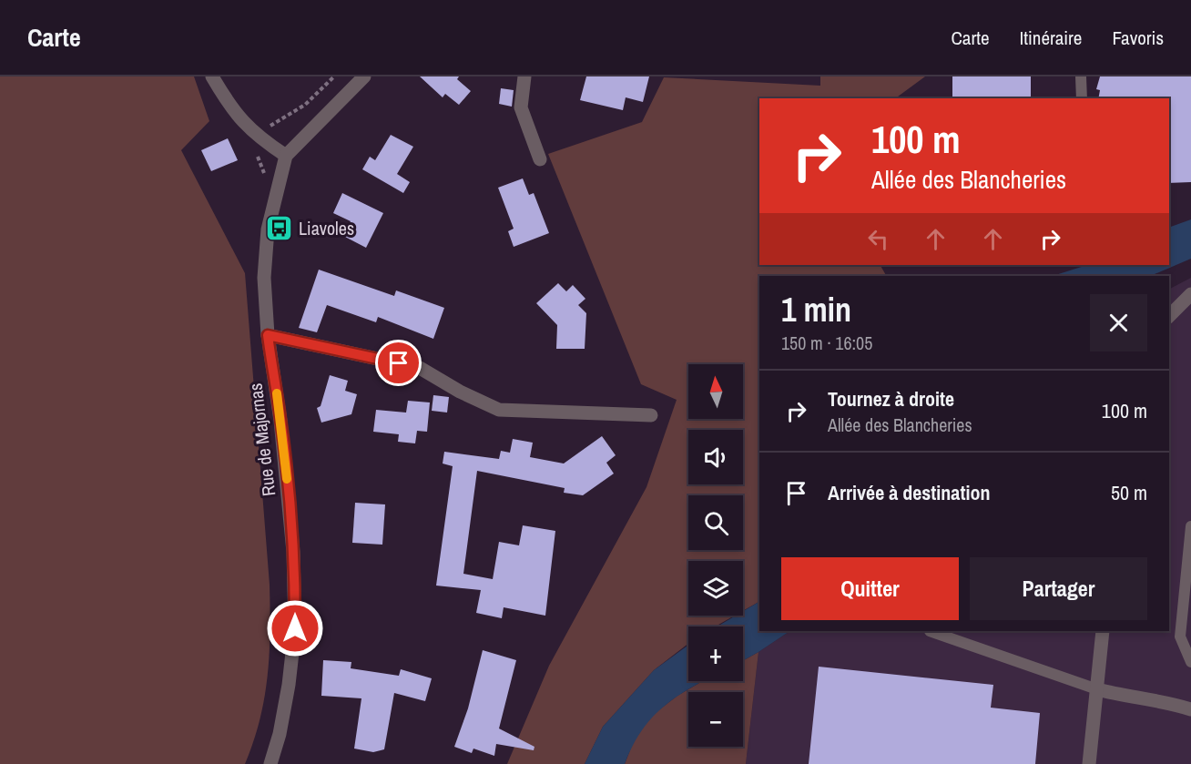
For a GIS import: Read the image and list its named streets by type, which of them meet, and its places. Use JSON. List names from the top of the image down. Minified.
{"streets":{"street":["Rue de Majornas"]},"places":{"bus stop":["Liavoles"]},"north":"top","page":{"header":"Carte","nav":["Carte","Itinéraire","Favoris"],"turn":["100 m","Allée des Blancheries"],"heading":["1 min","150 m · 16:05"],"map_buttons":["+","−"],"list":[{"name":"Tournez à droite","note":"Allée des Blancheries","value":"100 m"},{"name":"Arrivée à destination","value":"50 m"}],"buttons":["Quitter","Partager"]}}
